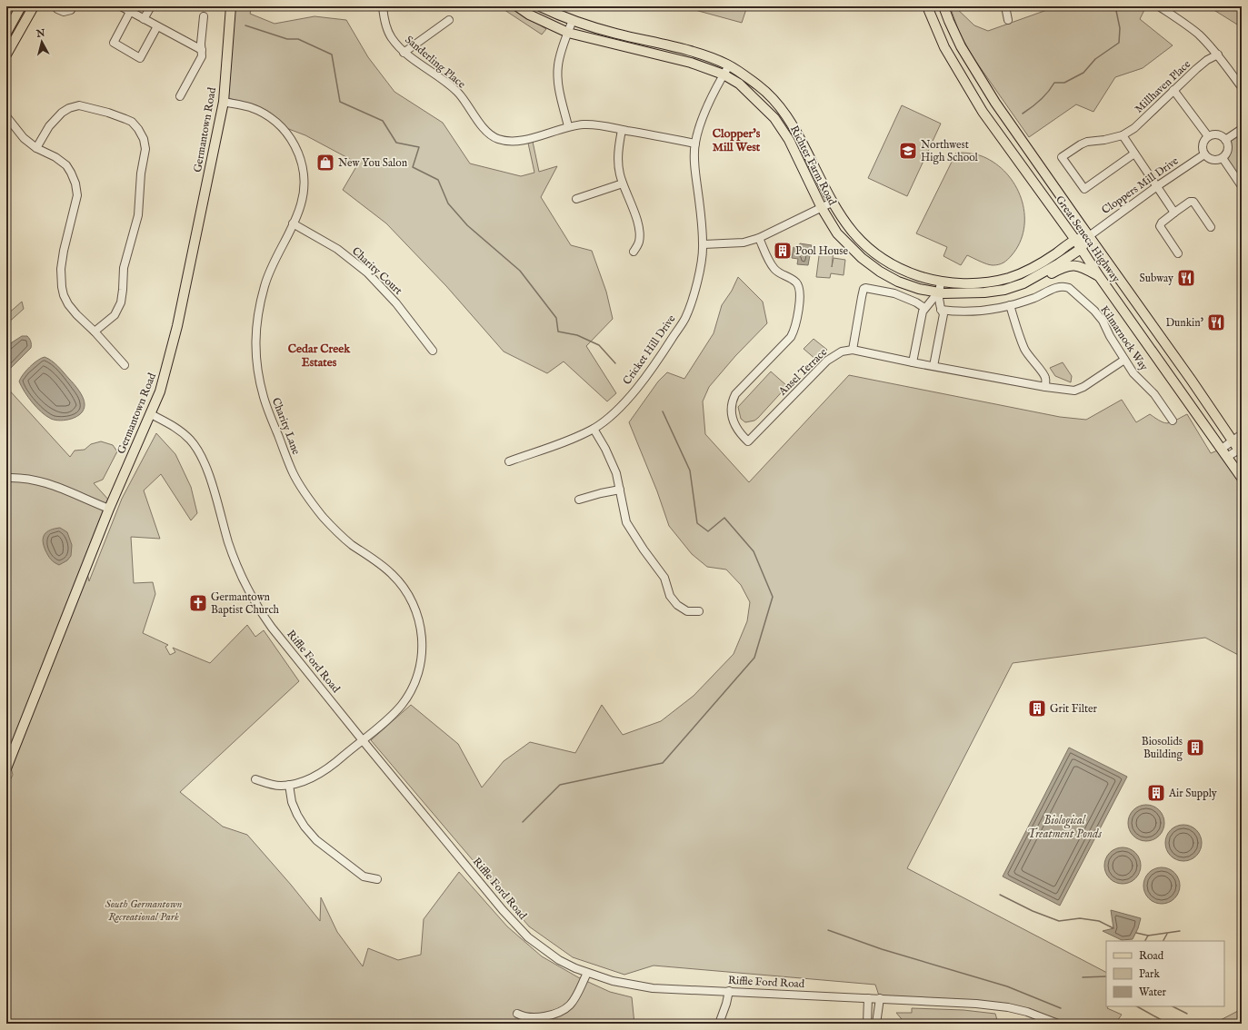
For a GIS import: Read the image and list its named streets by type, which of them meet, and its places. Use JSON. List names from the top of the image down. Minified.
{"streets":{"main road":["Germantown Road","Richter Farm Road","Cloppers Mill Drive","Great Seneca Highway"],"street":["Sanderling Place","Millhaven Place","Charity Court","Kilmarnock Way","Cricket Hill Drive","Ansel Terrace","Charity Lane","Riffle Ford Road"]},"crossings":[["Sanderling Place","Cricket Hill Drive"],["Germantown Road","Charity Lane"],["Germantown Road","Riffle Ford Road"],["Richter Farm Road","Cloppers Mill Drive"],["Richter Farm Road","Great Seneca Highway"],["Richter Farm Road","Cricket Hill Drive"],["Cloppers Mill Drive","Great Seneca Highway"],["Charity Court","Charity Lane"],["Charity Lane","Riffle Ford Road"]],"districts":["Clopper's Mill West","Cedar Creek Estates"],"water":["Biological Treatment Ponds"],"parks":["South Germantown Recreational Park"],"places":{"school or university":["Northwest High School"],"shop":["New You Salon"],"building":["Pool House","Grit Filter","Biosolids Building","Air Supply"],"restaurant":["Subway","Dunkin'"],"church":["Germantown Baptist Church"]},"legend":["Road","Park","Water"],"north":"top"}
